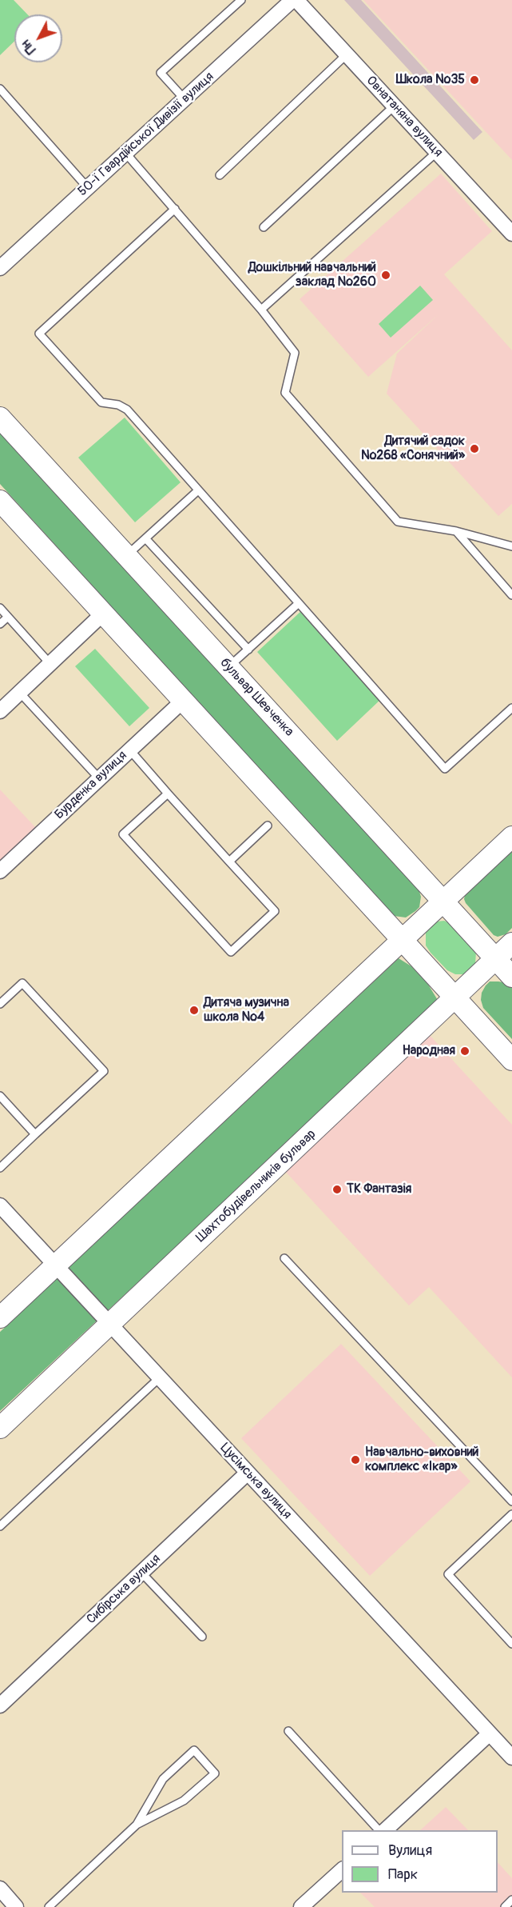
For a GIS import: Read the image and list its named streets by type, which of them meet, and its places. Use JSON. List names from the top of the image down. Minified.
{"streets":{"main road":["бульвар Шевченка","Шахтобудівельників бульвар"],"street":["Овнатаняна вулиця","50-ї Гвардійської Дивізії вулиця","Бурденка вулиця","Цусімська вулиця","Сибірська вулиця"]},"crossings":[["бульвар Шевченка","Шахтобудівельників бульвар"],["Шахтобудівельників бульвар","Цусімська вулиця"],["Цусімська вулиця","Сибірська вулиця"]],"places":["Школа №35","Дошкільний навчальний заклад №260","Дитячий садок №268 «Сонячний»","Дитяча музична школа №4","Народная","ТК Фантазія","Навчально-виховний комплекс «Ікар»"],"legend":["Вулиця","Парк"],"north":"bottom left"}
